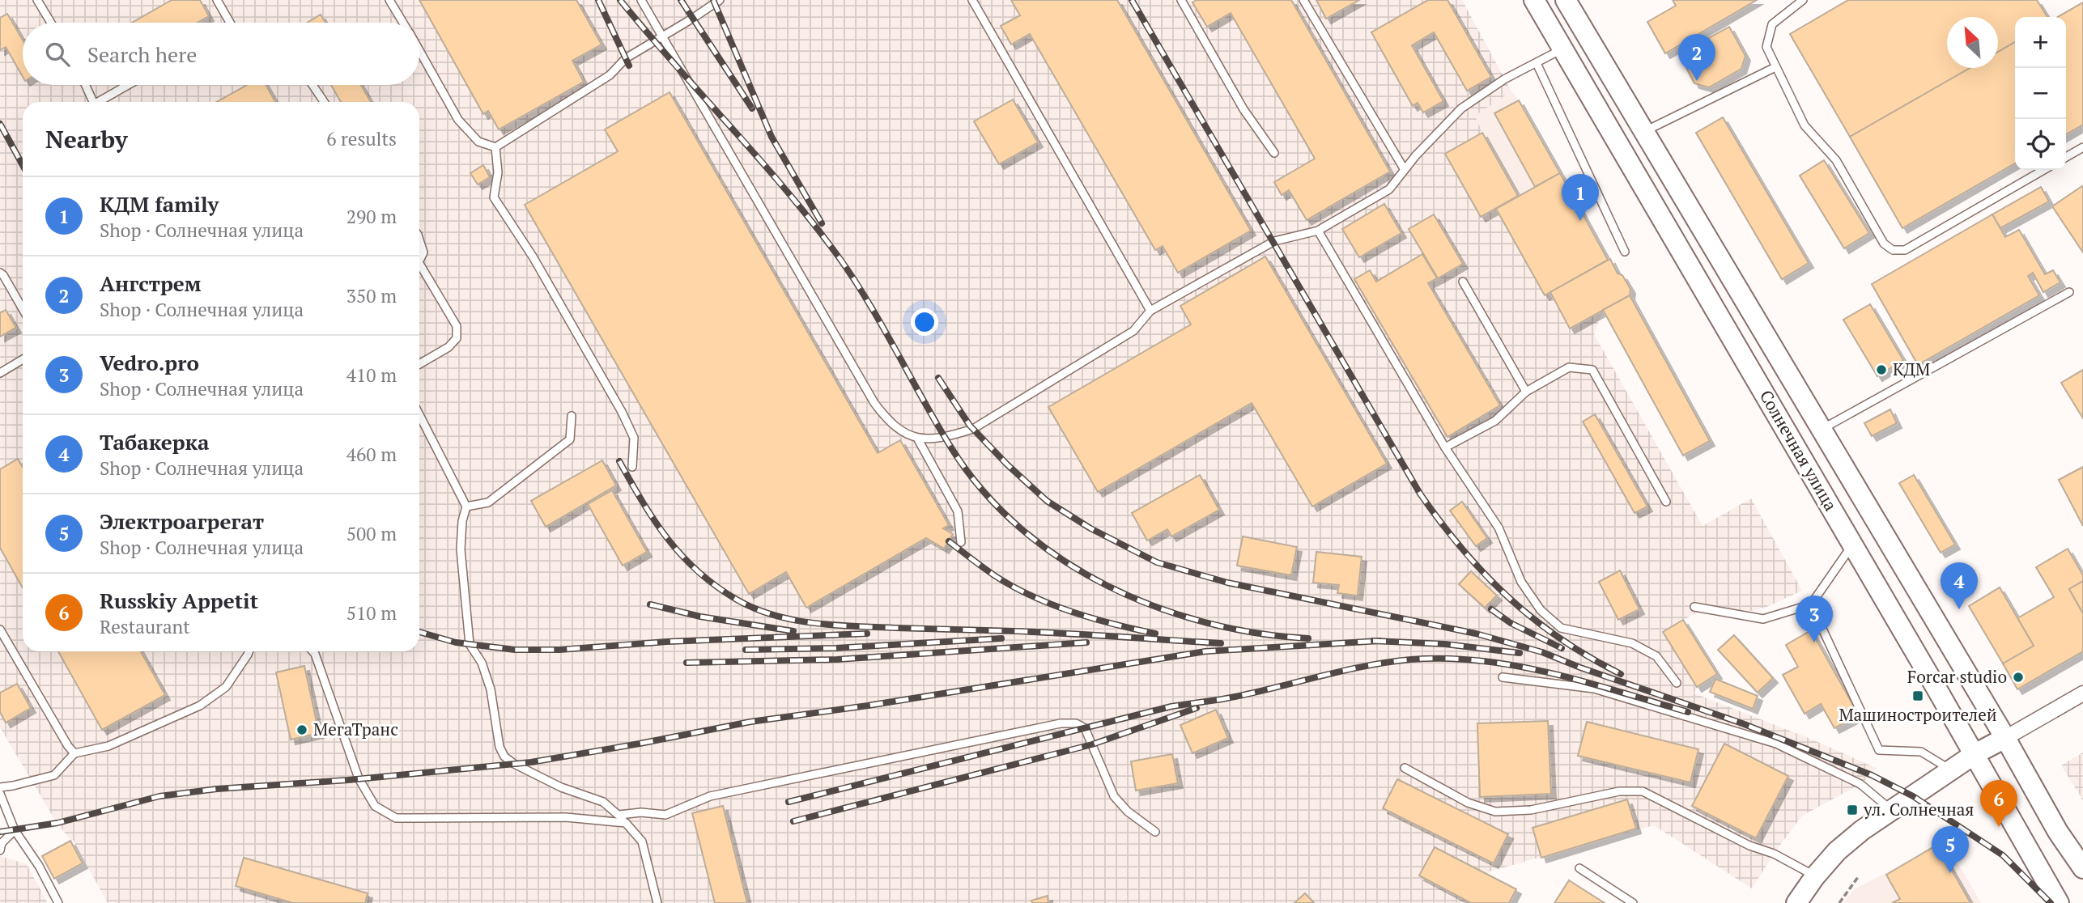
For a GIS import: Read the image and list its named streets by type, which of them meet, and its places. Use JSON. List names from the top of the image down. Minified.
{"streets":{"main road":["Солнечная улица"]},"places":{"other":["КДМ","Forcar studio","МегаТранс"],"transit":["Машиностроителей","ул. Солнечная"]},"north":"top left","page":{"map_buttons":["+","−"],"search":"Search here","pins":["2","1","4","3","6","5"],"heading":["Nearby","6 results"],"list":[{"mark":"1","name":"КДМ family","note":"Shop · Солнечная улица","value":"290 m"},{"mark":"2","name":"Ангстрем","note":"Shop · Солнечная улица","value":"350 m"},{"mark":"3","name":"Vedro.pro","note":"Shop · Солнечная улица","value":"410 m"},{"mark":"4","name":"Табакерка","note":"Shop · Солнечная улица","value":"460 m"},{"mark":"5","name":"Электроагрегат","note":"Shop · Солнечная улица","value":"500 m"},{"mark":"6","name":"Russkiy Appetit","note":"Restaurant","value":"510 m"}]}}
